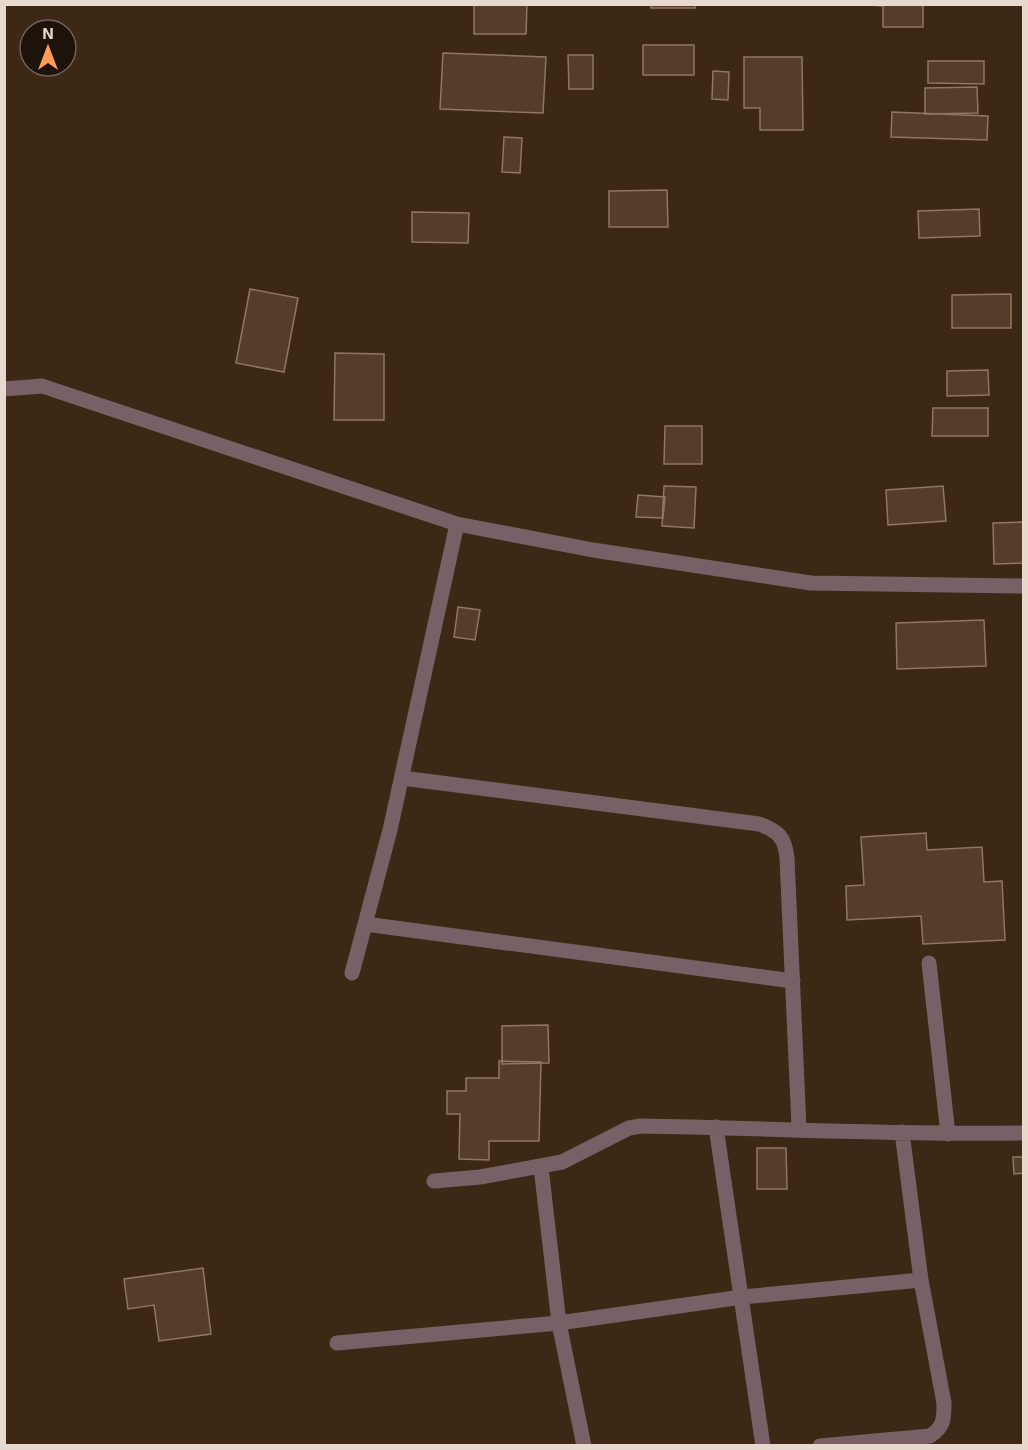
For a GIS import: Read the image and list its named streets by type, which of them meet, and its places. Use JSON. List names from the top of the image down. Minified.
{"north":"top"}
